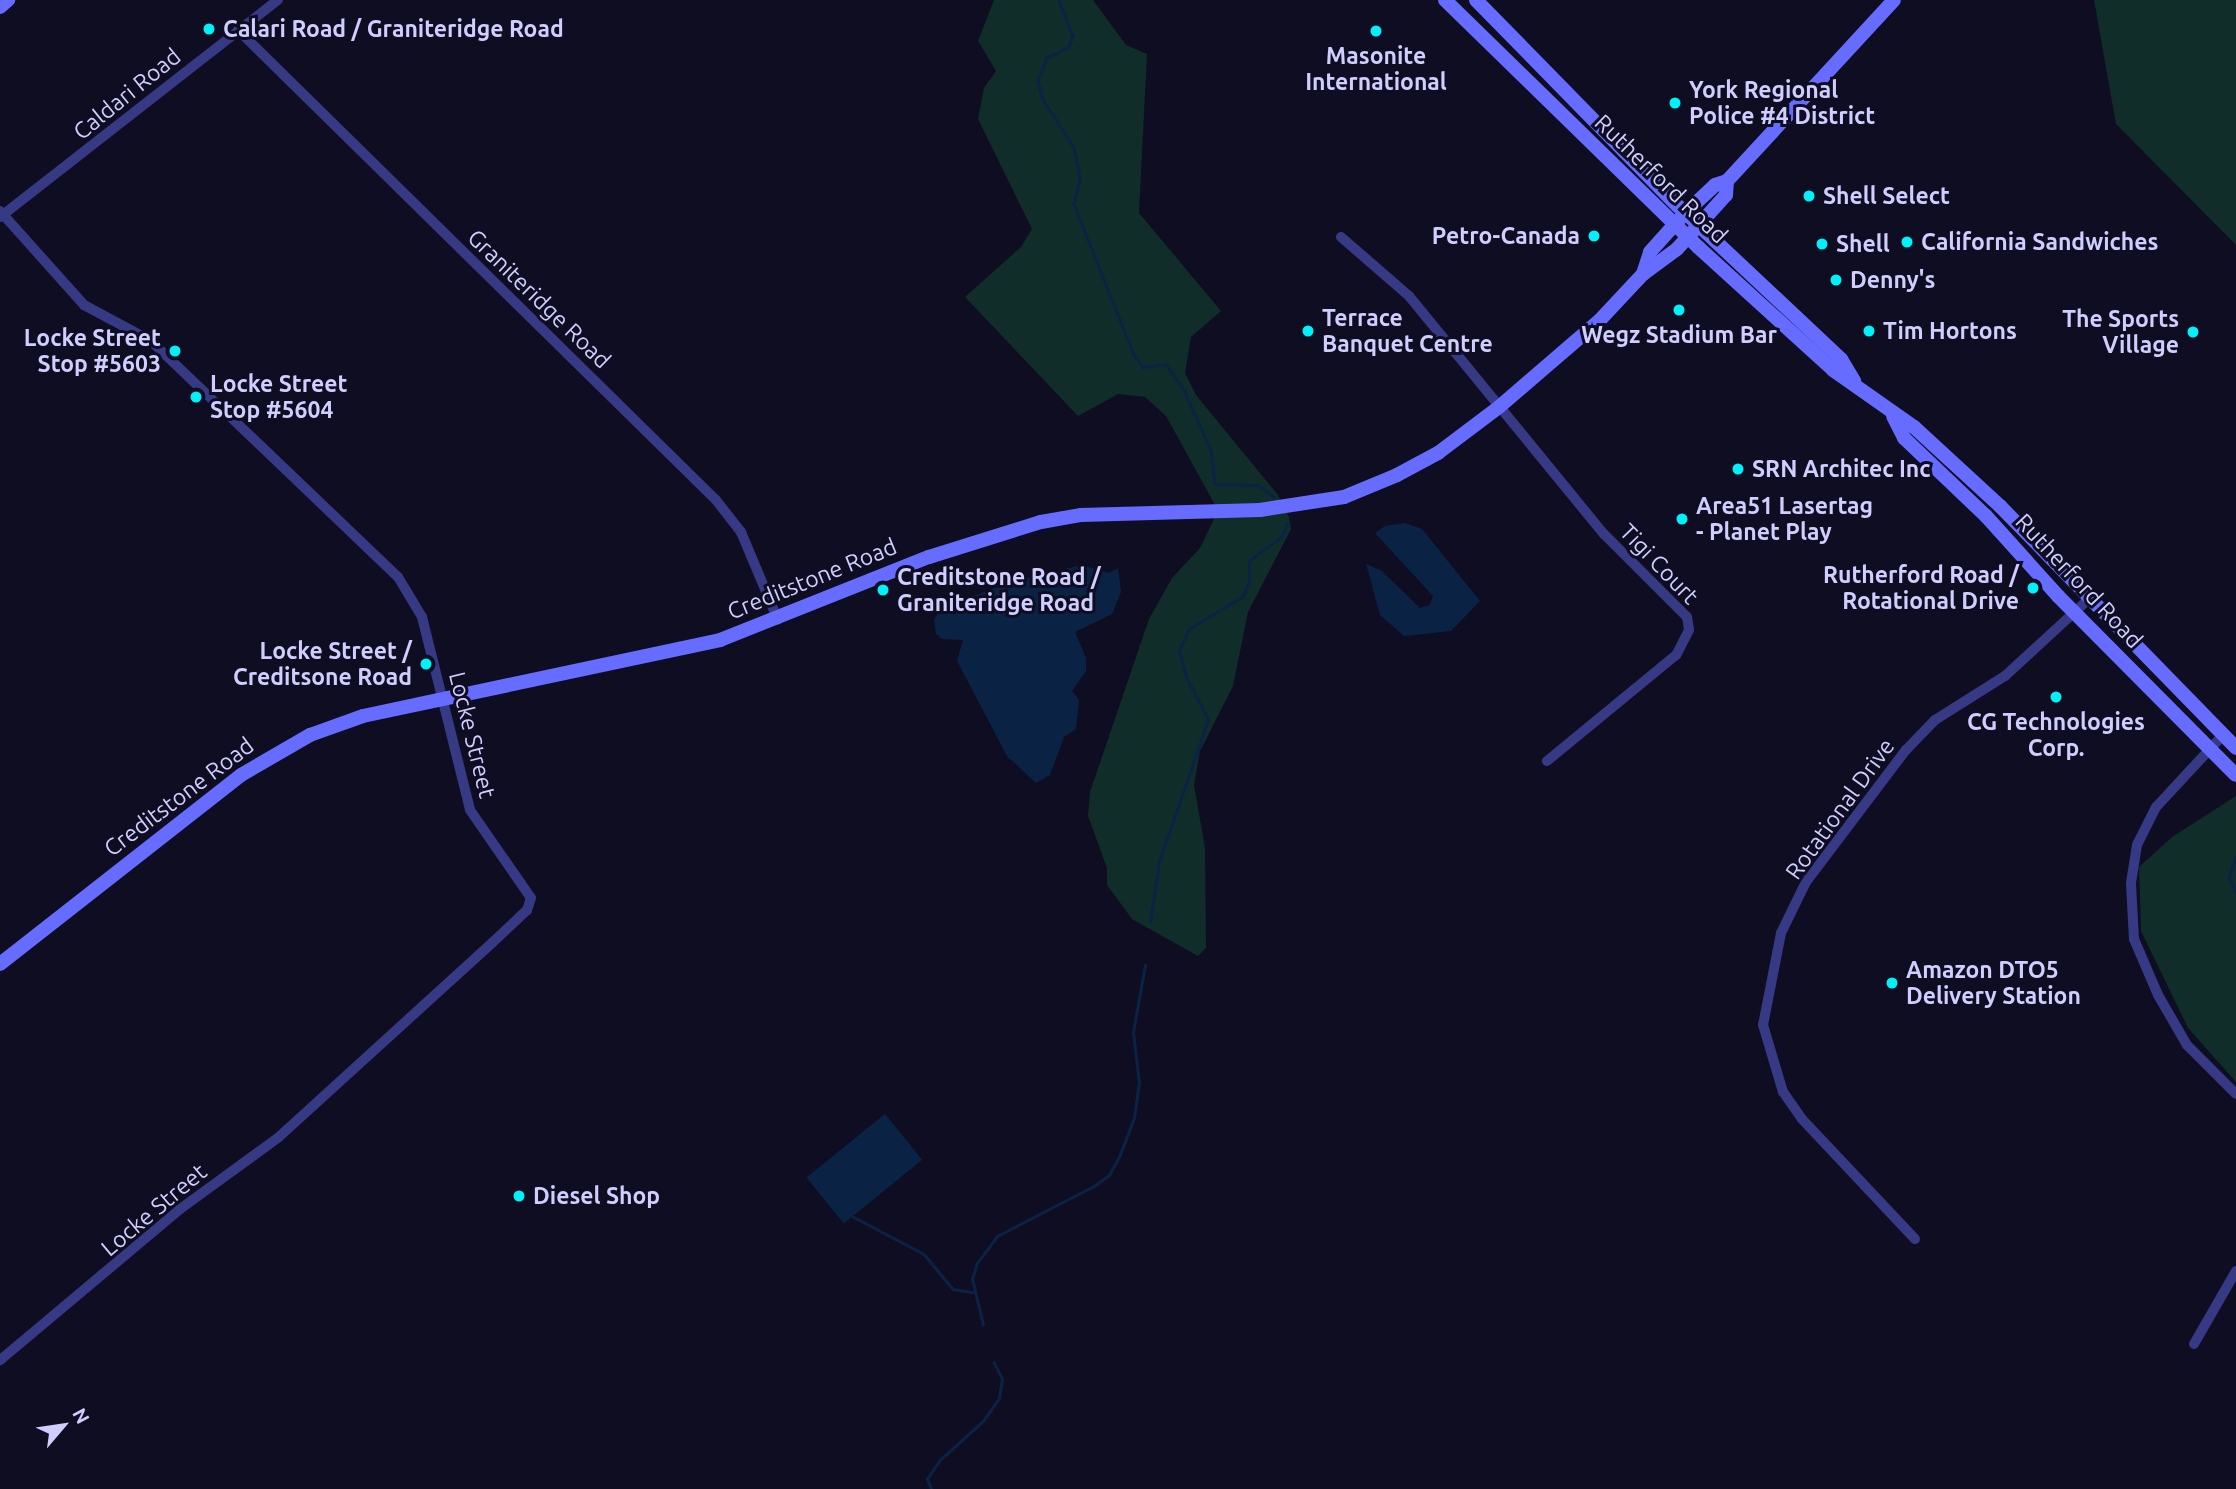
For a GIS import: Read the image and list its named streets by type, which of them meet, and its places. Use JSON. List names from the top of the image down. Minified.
{"streets":{"street":["Caldari Road","Rutherford Road","Graniteridge Road","Tigi Court","Creditstone Road","Locke Street","Rotational Drive"]},"crossings":[["Caldari Road","Graniteridge Road"],["Caldari Road","Locke Street"],["Rutherford Road","Creditstone Road"],["Rutherford Road","Rotational Drive"],["Graniteridge Road","Creditstone Road"],["Tigi Court","Creditstone Road"],["Creditstone Road","Locke Street"]],"places":["Calari Road / Graniteridge Road","Masonite International","York Regional Police #4 District","Shell Select","Petro-Canada","California Sandwiches","Shell","Denny's","Wegz Stadium Bar","Terrace Banquet Centre","Tim Hortons","The Sports Village","Locke Street Stop #5603","Locke Street Stop #5604","SRN Architec Inc","Area51 Lasertag - Planet Play","Rutherford Road / Rotational Drive","Creditstone Road / Graniteridge Road","Locke Street / Creditsone Road","CG Technologies Corp.","Amazon DTO5 Delivery Station","Diesel Shop"],"north":"top right"}
